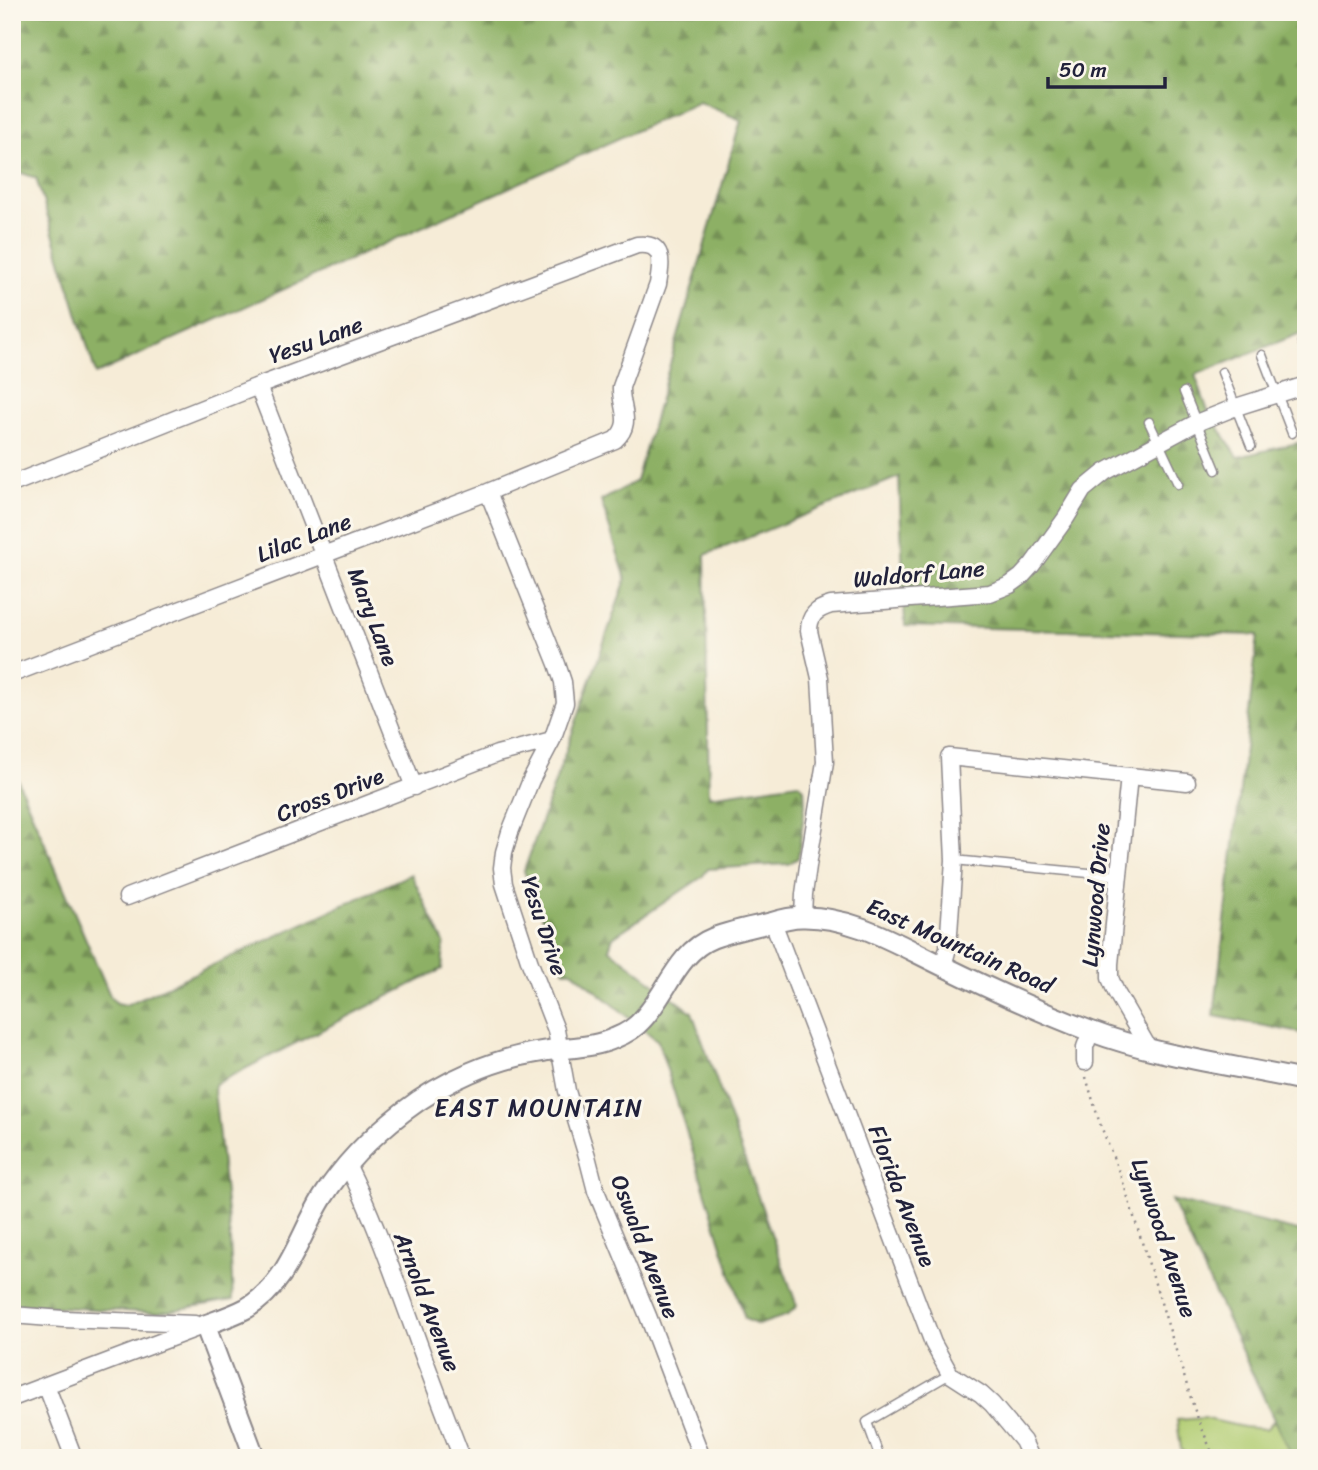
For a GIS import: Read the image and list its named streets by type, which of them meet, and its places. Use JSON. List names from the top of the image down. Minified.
{"streets":{"street":["Yesu Lane","Lilac Lane","Waldorf Lane","Mary Lane","Cross Drive","Lynwood Drive","Yesu Drive","East Mountain Road","Florida Avenue","Oswald Avenue","Arnold Avenue"],"path":["Lynwood Avenue"]},"crossings":[["Yesu Lane","Lilac Lane"],["Yesu Lane","Mary Lane"],["Lilac Lane","Mary Lane"],["Lilac Lane","Yesu Drive"],["Waldorf Lane","East Mountain Road"],["Mary Lane","Cross Drive"],["Cross Drive","Yesu Drive"],["Lynwood Drive","East Mountain Road"],["Yesu Drive","East Mountain Road"],["Yesu Drive","Oswald Avenue"],["East Mountain Road","Florida Avenue"],["East Mountain Road","Oswald Avenue"],["East Mountain Road","Arnold Avenue"]],"districts":["EAST MOUNTAIN"],"scale_bar":"50 m"}
